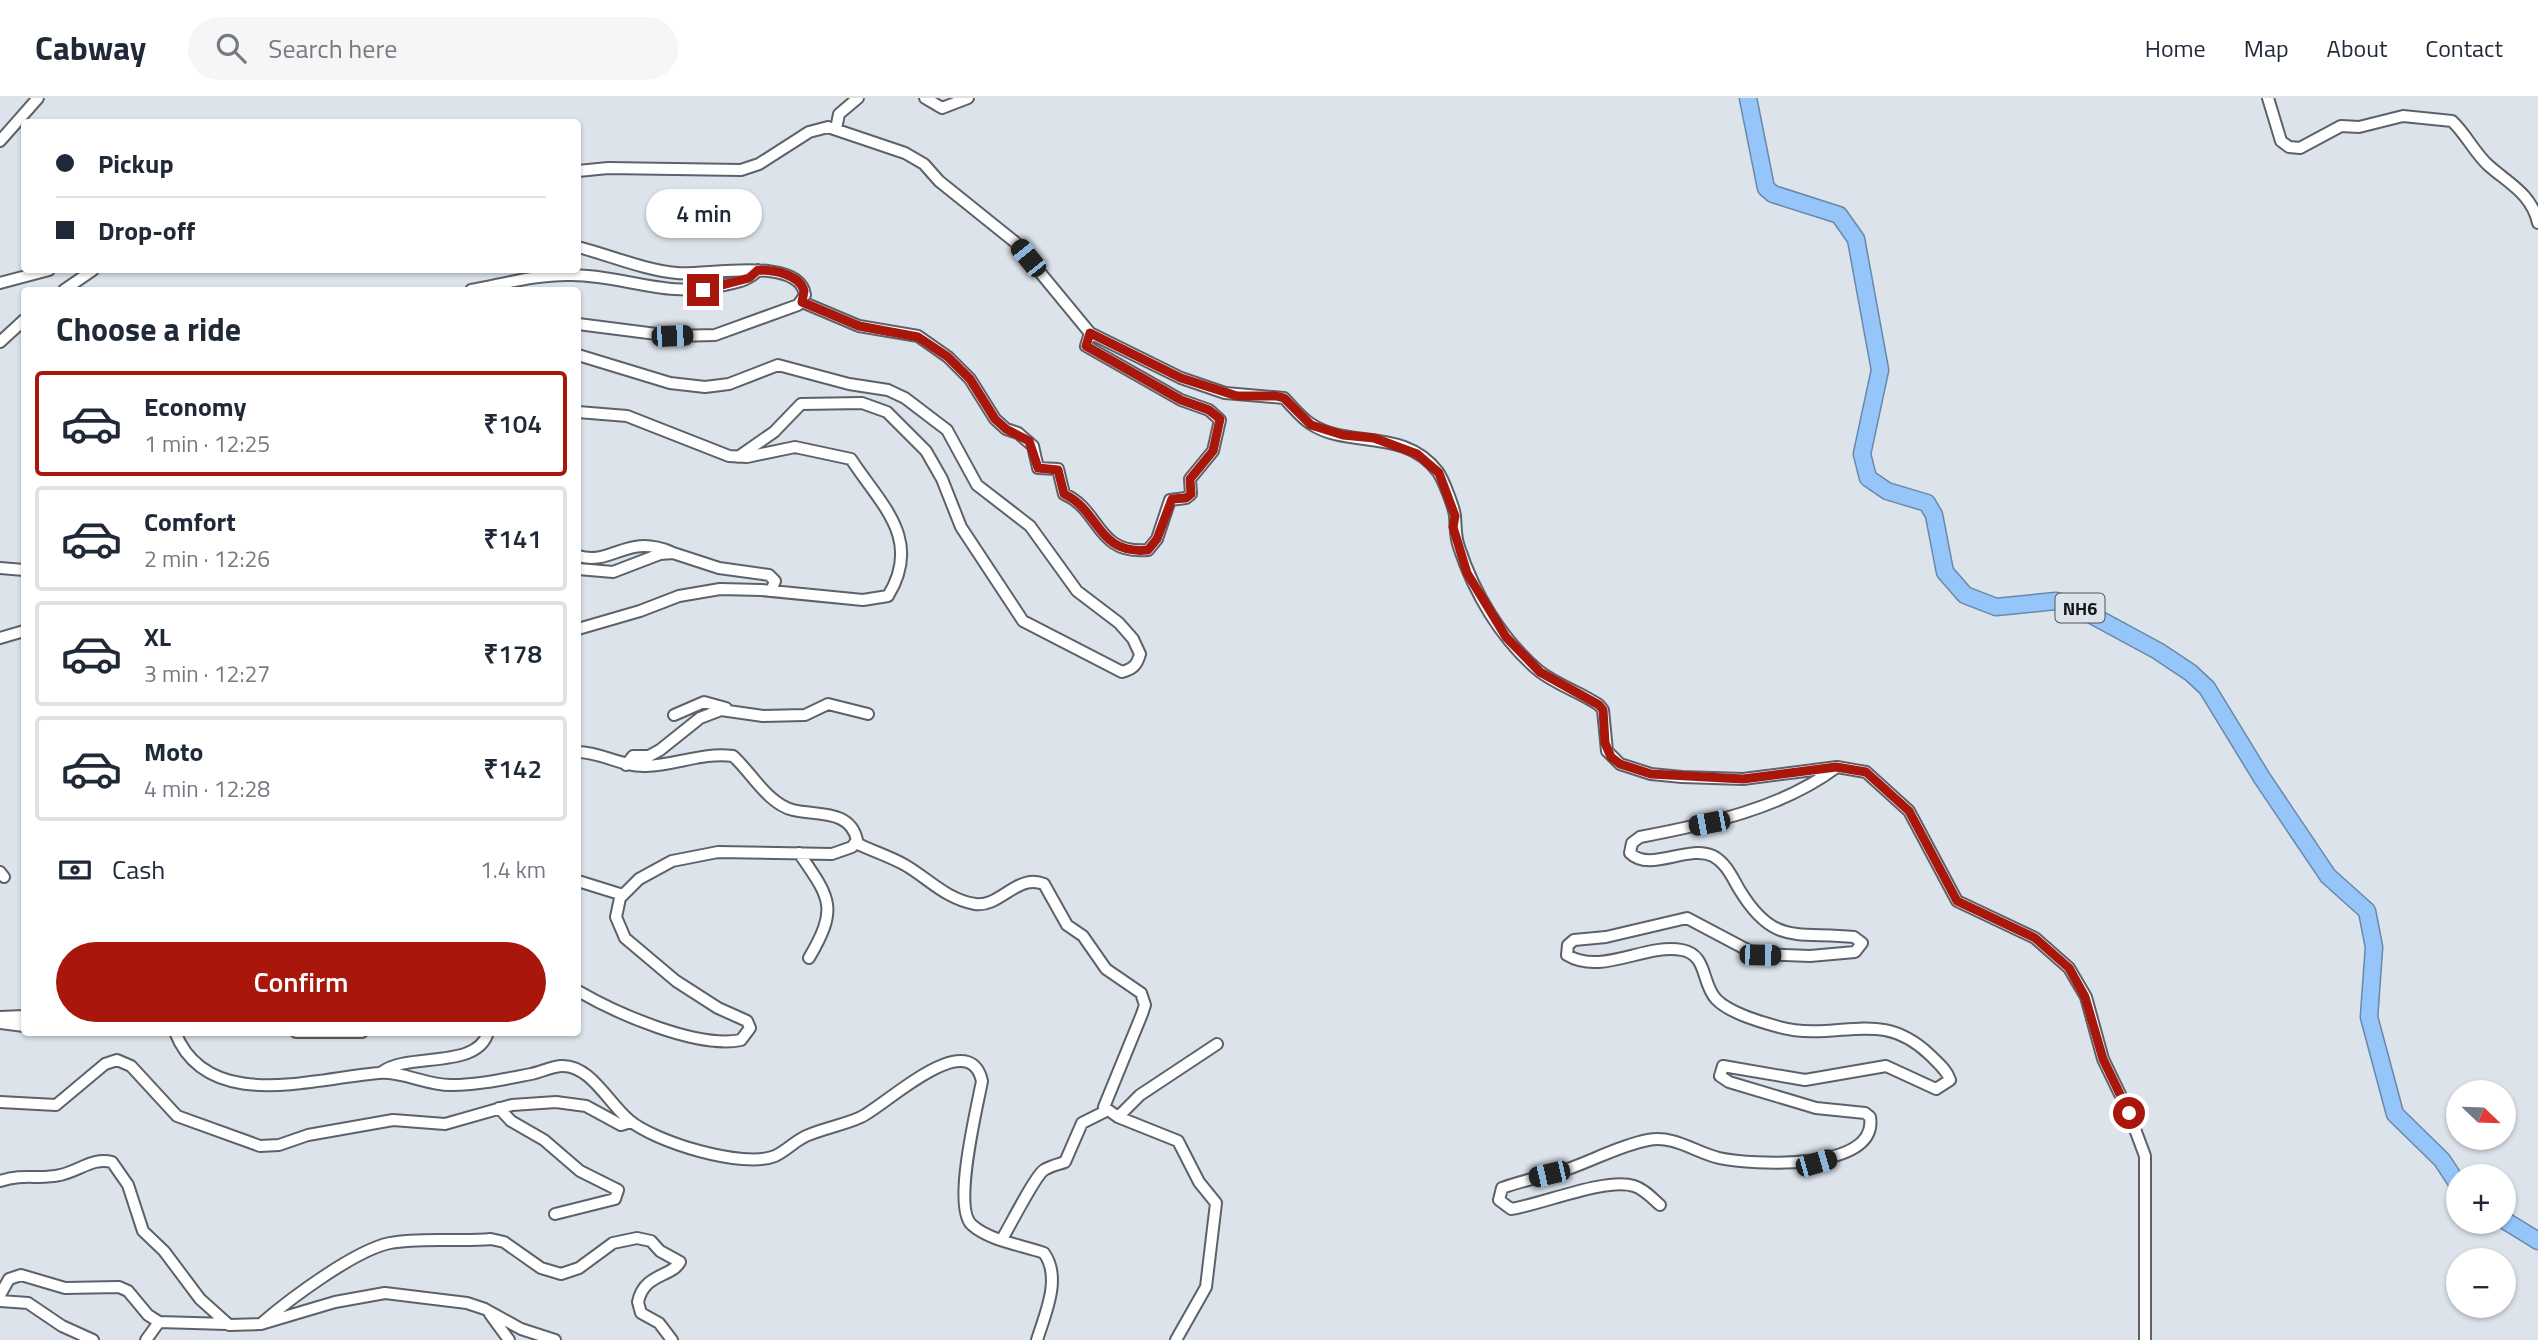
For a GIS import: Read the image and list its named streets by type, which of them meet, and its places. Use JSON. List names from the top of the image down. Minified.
{"streets":{"highway":["NH6"]},"north":"bottom right","page":{"header":"Cabway","search":"Search here","nav":["Home","Map","About","Contact"],"banner":["Pickup","Drop-off"],"bubble":"4 min","heading":"Choose a ride","list":[{"name":"Economy","note":"1 min · 12:25","value":"₹104"},{"name":"Comfort","note":"2 min · 12:26","value":"₹141"},{"name":"XL","note":"3 min · 12:27","value":"₹178"},{"name":"Moto","note":"4 min · 12:28","value":"₹142"}],"pay":["Cash","1.4 km"],"buttons":"Confirm","map_buttons":["+","−"]}}
